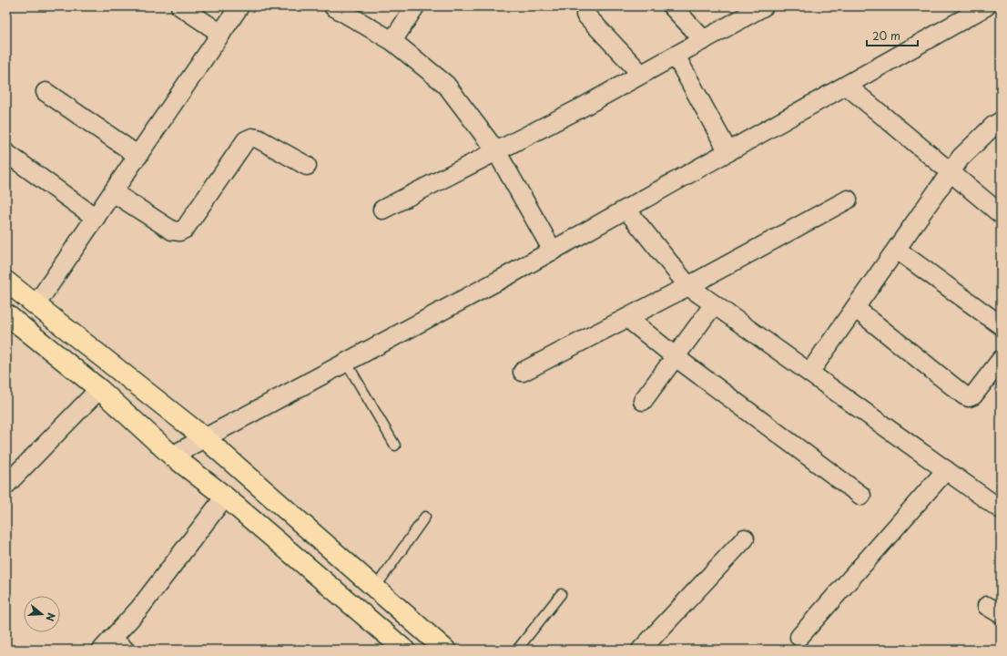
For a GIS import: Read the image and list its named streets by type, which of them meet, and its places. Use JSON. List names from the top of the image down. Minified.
{"scale_bar":"20 m","north":"right"}
